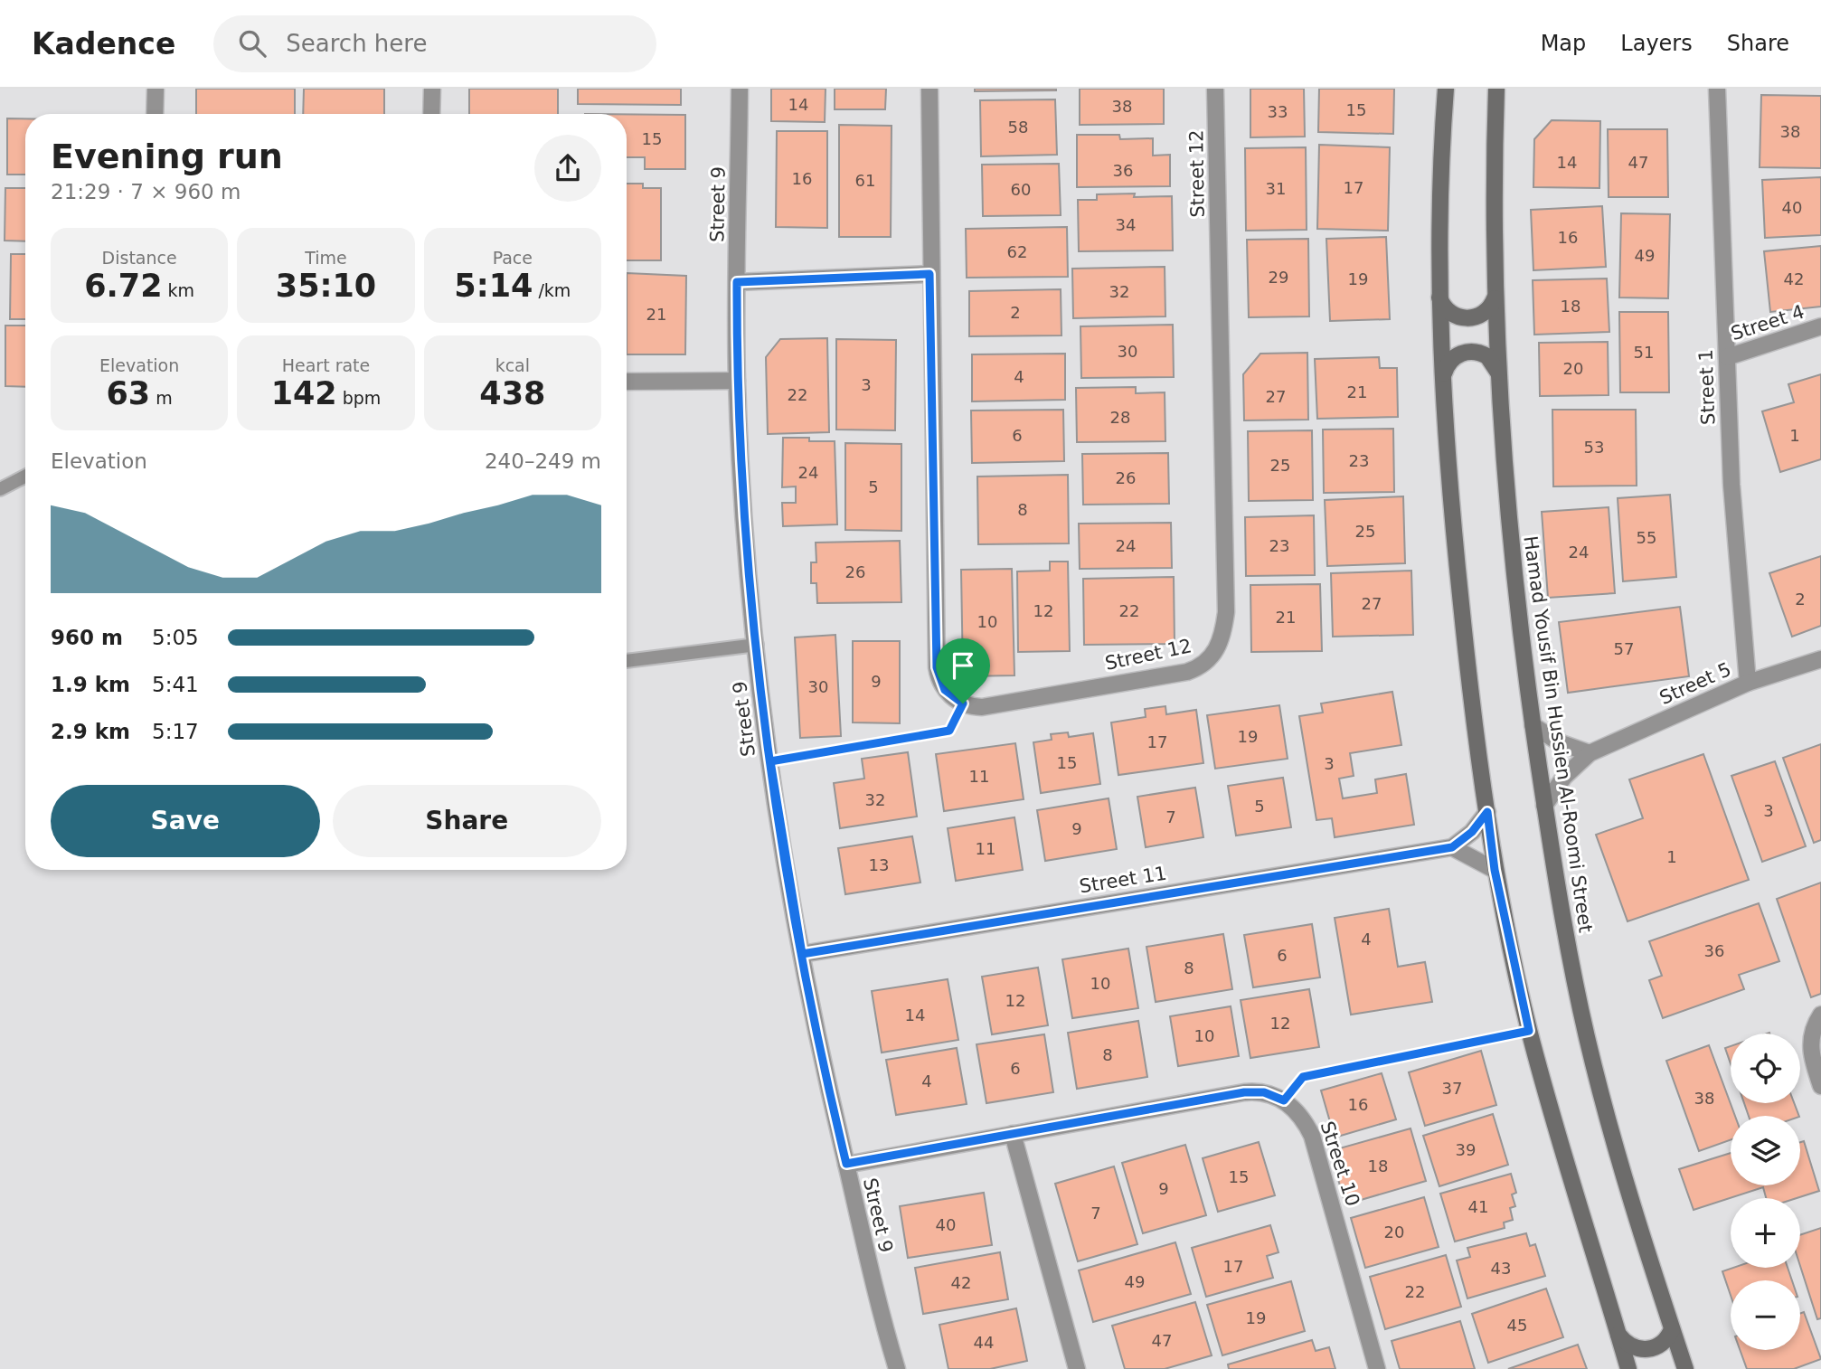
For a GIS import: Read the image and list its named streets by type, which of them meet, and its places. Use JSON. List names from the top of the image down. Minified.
{"streets":{"street":["Street 12","Street 9","Street 4","Street 1","Street 5","Hamad Yousif Bin Hussien Al-Roomi Street","Street 11","Street 10"]},"crossings":[["Street 9","Street 11"],["Street 4","Street 1"],["Street 1","Street 5"],["Street 5","Hamad Yousif Bin Hussien Al-Roomi Street"]],"house_numbers":["14","38","15","33","58","38","15","14","47","36","16","61","17","31","60","40","34","16","62","49","29","19","42","32","18","2","21","30","51","20","4","3","21","22","27","28","6","1","53","23","25","24","26","5","8","25","55","24","23","24","26","2","27","12","22","21","10","57","9","30","19","17","15","3","11","32","5","3","7","9","11","1","13","4","36","6","8","10","12","14","12","10","8","6","4","37","38","16","39","18","15","9","41","7","40","20","17","43","49","42","22","19","45","47","44"],"page":{"header":"Kadence","search":"Search here","nav":["Map","Layers","Share"],"heading":["Evening run","21:29 · 7 × 960 m"],"stats":[["Distance","6.72 km"],["Time","35:10"],["Pace","5:14 /km"],["Elevation","63 m"],["Heart rate","142 bpm"],["kcal","438"]],"chart":["Elevation","240–249 m"],"list":[{"name":"960 m","note":"5:05"},{"name":"1.9 km","note":"5:41"},{"name":"2.9 km","note":"5:17"}],"buttons":["Save","Share"],"map_buttons":["+","−"]}}
